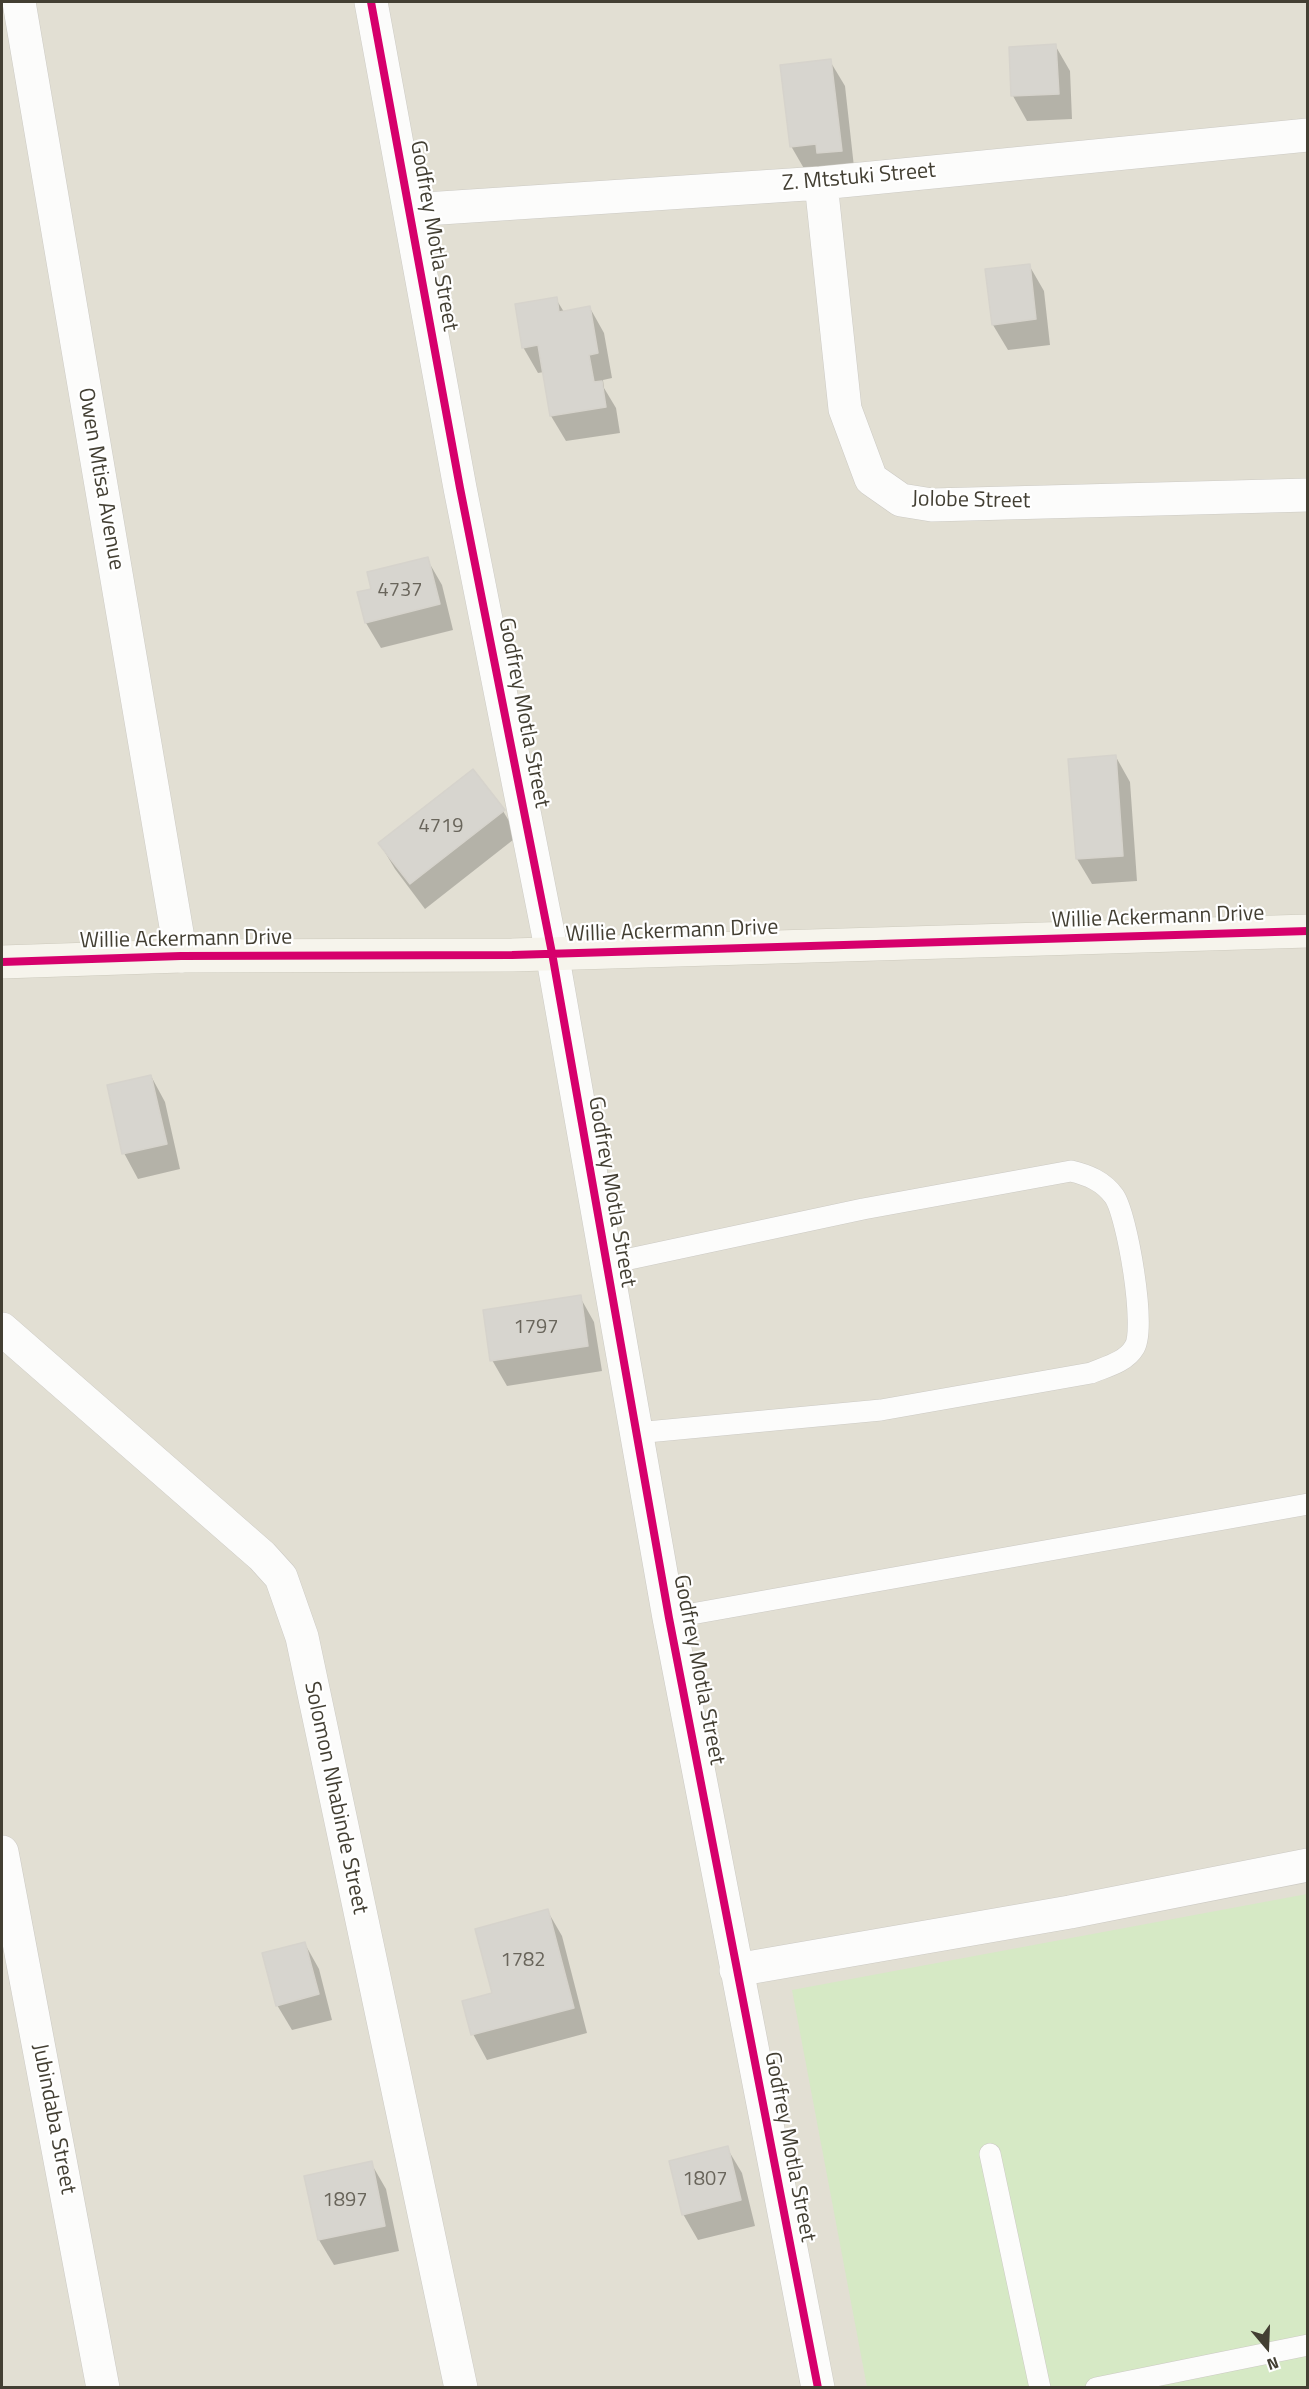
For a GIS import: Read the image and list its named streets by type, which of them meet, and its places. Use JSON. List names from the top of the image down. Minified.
{"streets":{"street":["Z. Mtstuki Street","Godfrey Motla Street","Owen Mtisa Avenue","Jolobe Street","Willie Ackermann Drive","Solomon Nhabinde Street","Jubindaba Street"]},"crossings":[["Z. Mtstuki Street","Godfrey Motla Street"],["Z. Mtstuki Street","Jolobe Street"],["Godfrey Motla Street","Willie Ackermann Drive"],["Owen Mtisa Avenue","Willie Ackermann Drive"]],"house_numbers":["4737","4719","1797","1782","1807","1897"],"north":"bottom"}
